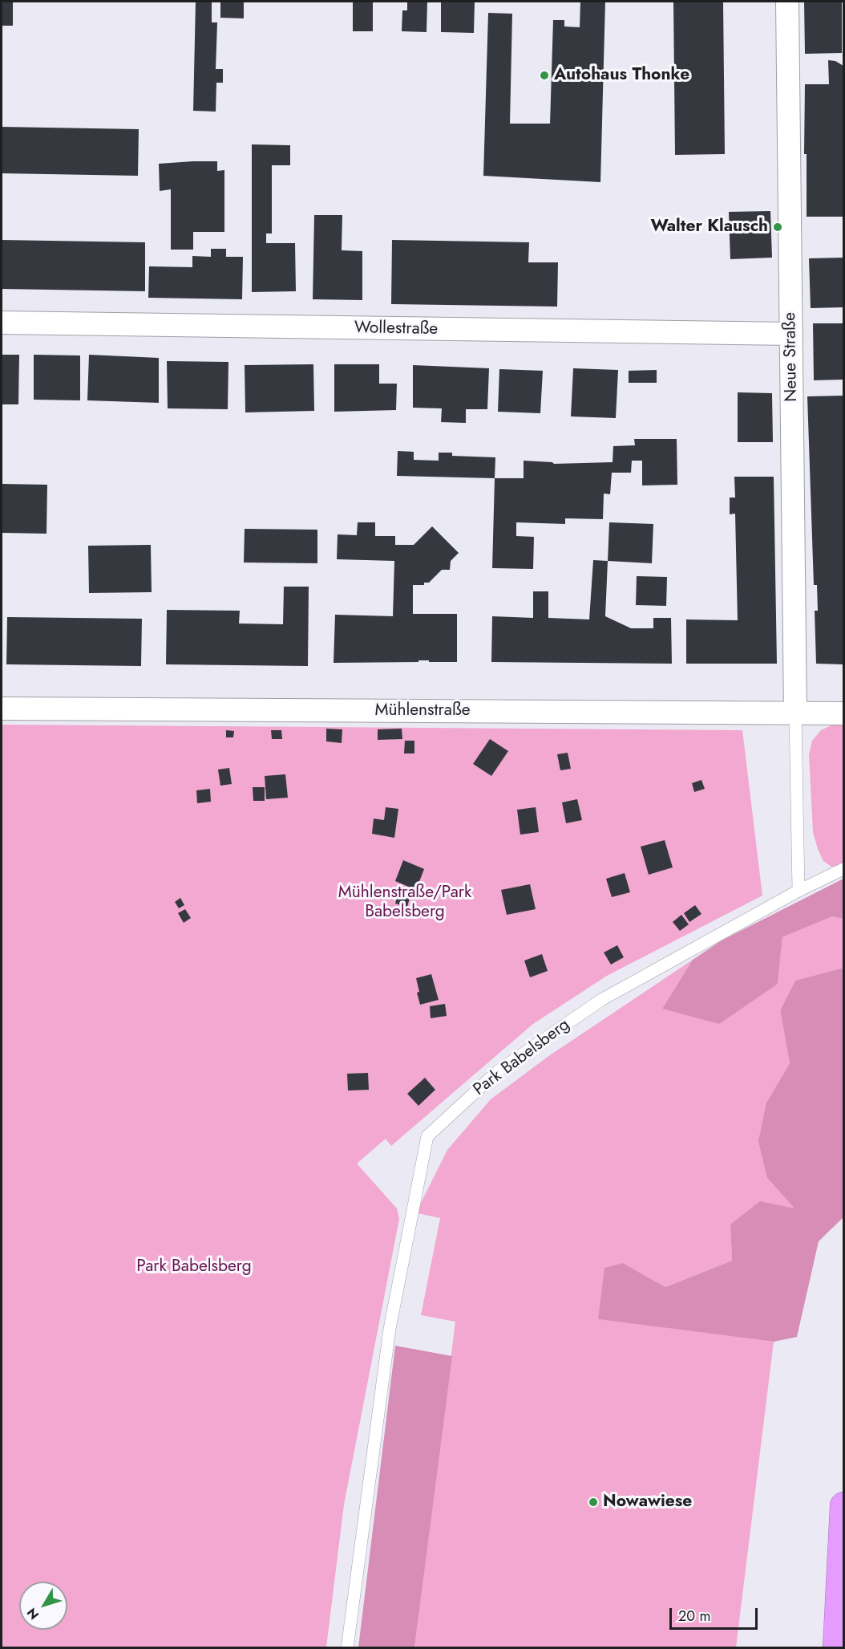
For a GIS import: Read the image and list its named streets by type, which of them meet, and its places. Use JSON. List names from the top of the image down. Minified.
{"streets":{"street":["Wollestraße","Neue Straße","Mühlenstraße"],"lane":["Park Babelsberg"]},"crossings":[["Wollestraße","Neue Straße"],["Neue Straße","Mühlenstraße"]],"parks":["Mühlenstraße/Park Babelsberg","Park Babelsberg"],"places":["Autohaus Thonke","Walter Klausch","Nowawiese"],"scale_bar":"20 m","north":"bottom left"}
